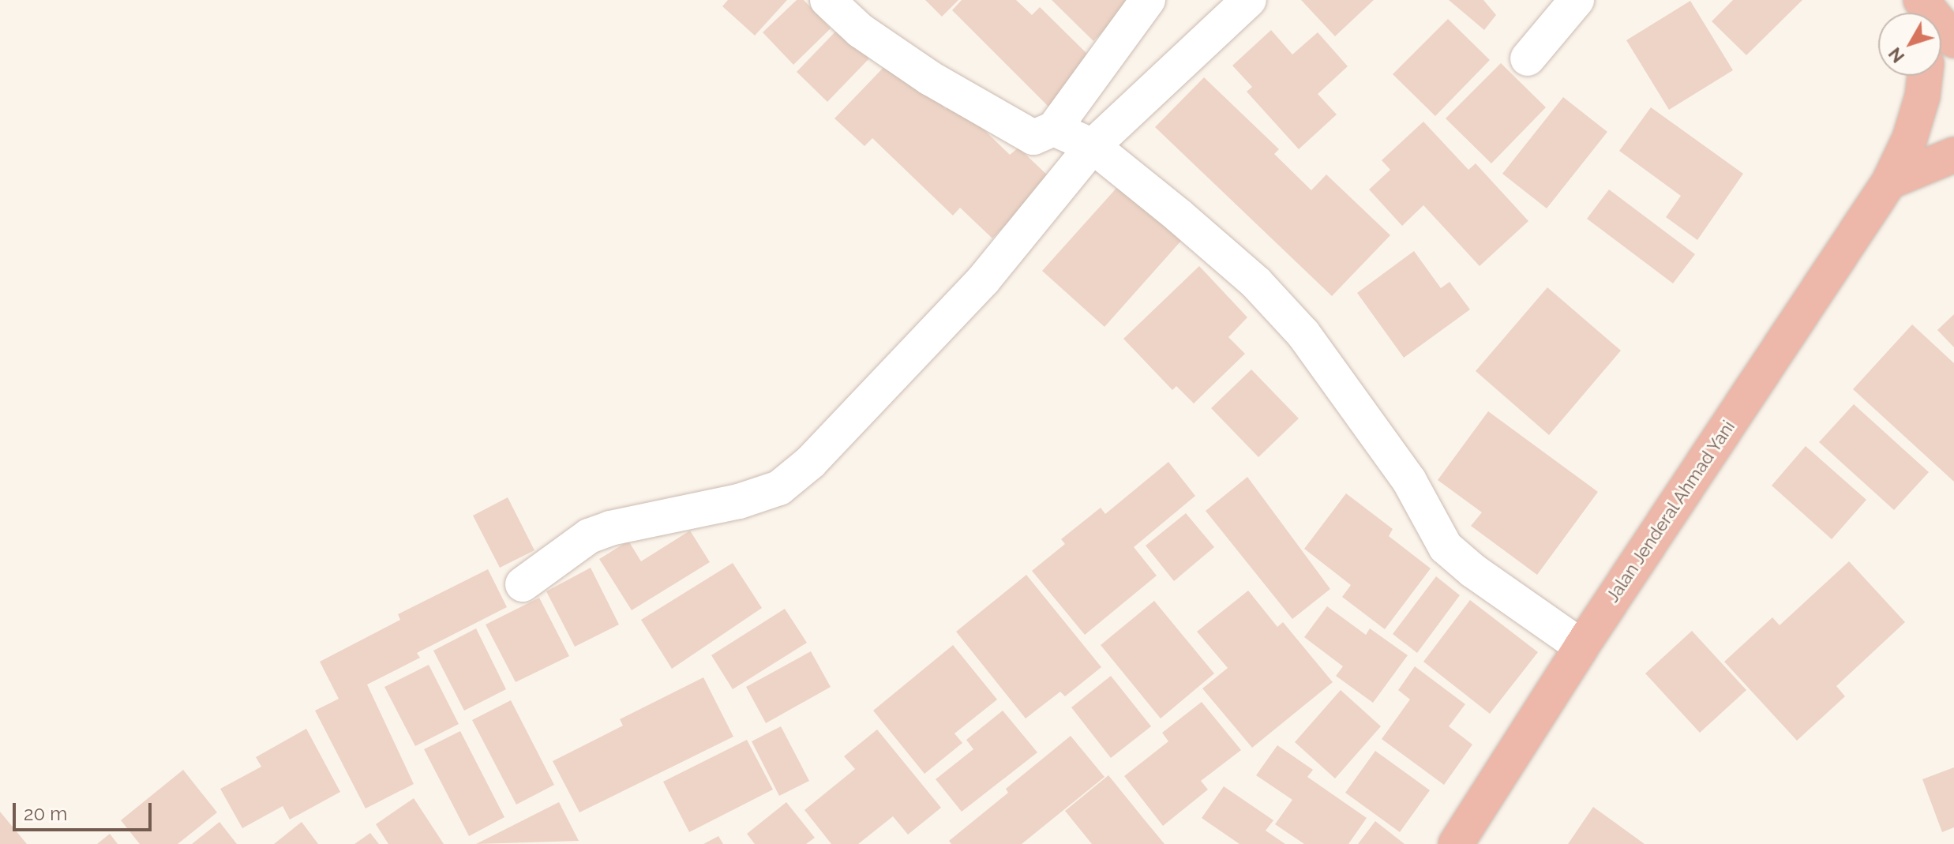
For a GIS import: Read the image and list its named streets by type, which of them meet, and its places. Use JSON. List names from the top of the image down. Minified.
{"streets":{"highway":["Jalan Jenderal Ahmad Yani"]},"scale_bar":"20 m","north":"bottom left"}
